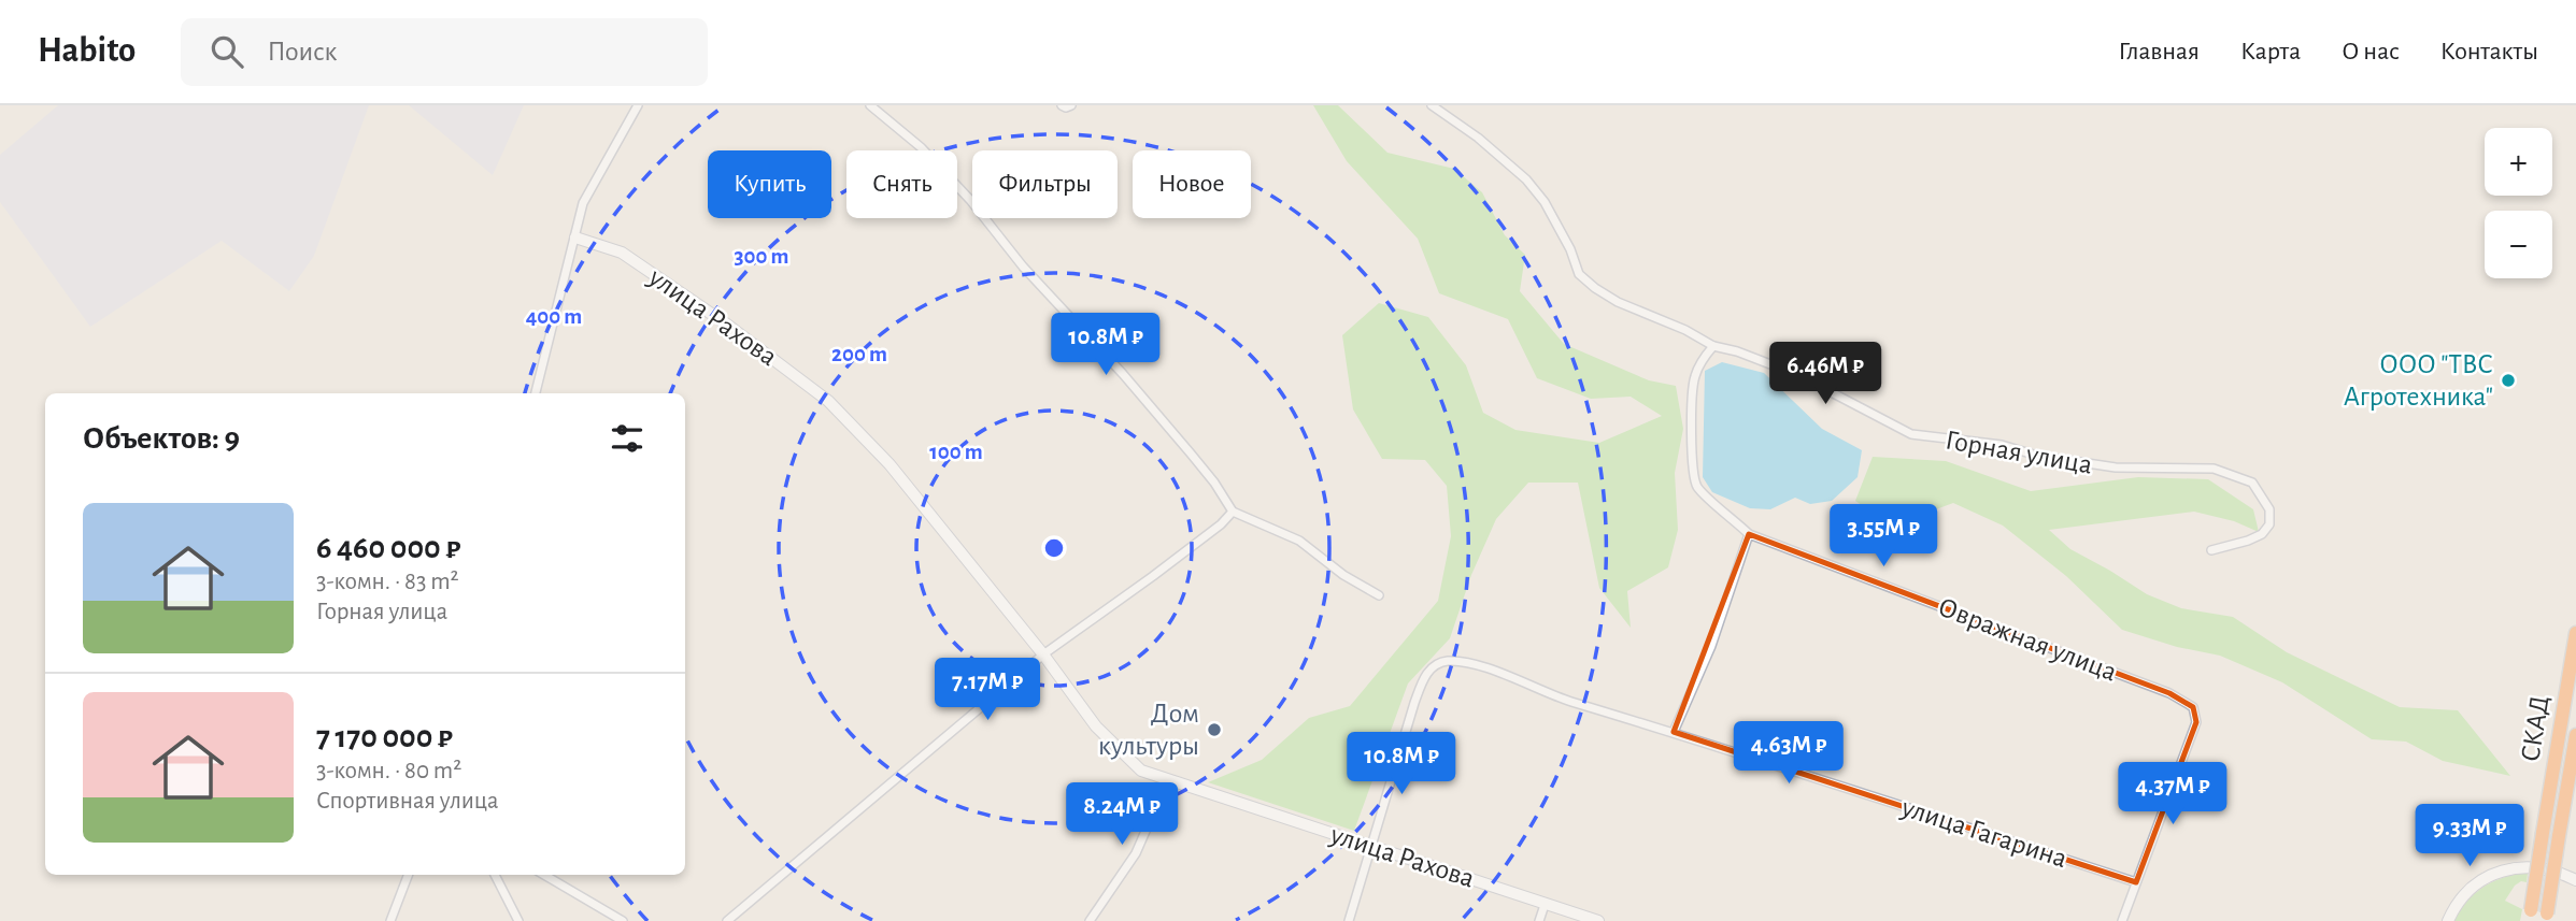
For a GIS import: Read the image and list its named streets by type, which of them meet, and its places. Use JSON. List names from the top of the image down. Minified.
{"streets":{"highway":["СКАД"],"street":["улица Рахова","Горная улица","Овражная улица","улица Гагарина"]},"crossings":[["улица Рахова","улица Гагарина"],["Овражная улица","улица Гагарина"]],"places":["ООО \"ТВС Агротехника\"","Дом культуры"],"page":{"header":"Habito","search":"Поиск","nav":["Главная","Карта","О нас","Контакты"],"map_buttons":["+","−"],"chip":["Купить","Снять","Фильтры","Новое"],"price":["10.8M ₽","6.46M ₽","3.55M ₽","7.17M ₽","4.63M ₽","10.8M ₽","4.37M ₽","8.24M ₽","9.33M ₽"],"heading":"Объектов: 9","list":[{"name":"6 460 000 ₽","note":"3-комн. · 83 m² · Горная улица"},{"name":"7 170 000 ₽","note":"3-комн. · 80 m² · Спортивная улица"}]},"rings":["300 m","400 m","200 m","100 m"]}
